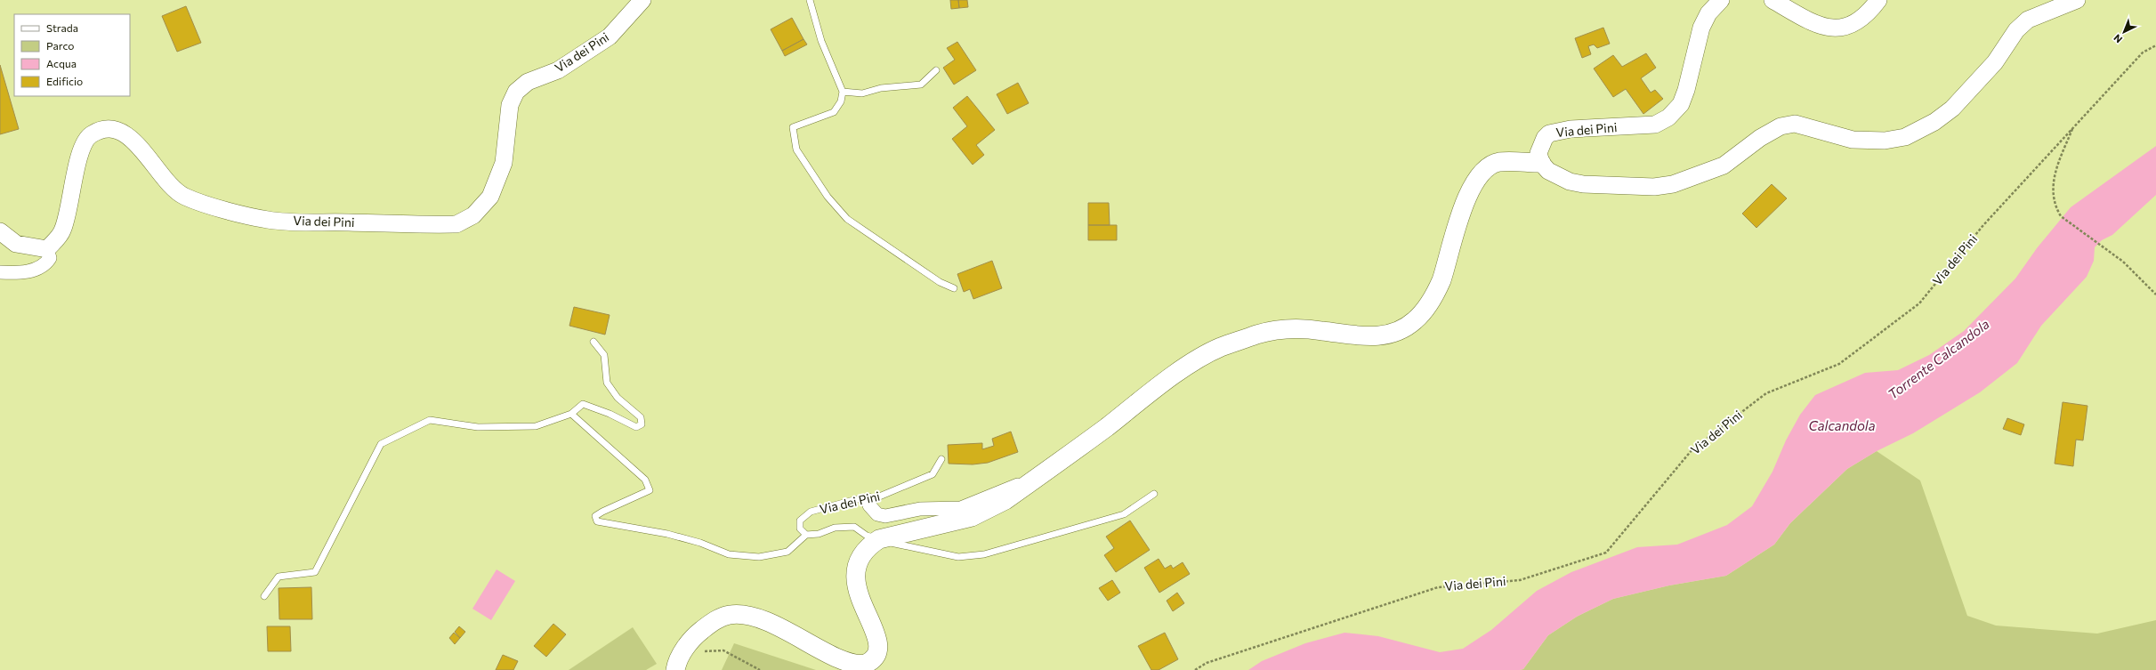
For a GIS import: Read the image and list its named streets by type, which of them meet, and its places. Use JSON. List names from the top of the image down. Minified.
{"streets":{"street":["Via dei Pini"]},"water":["Torrente Calcandola","Calcandola"],"legend":["Strada","Parco","Acqua","Edificio"],"north":"bottom left"}
